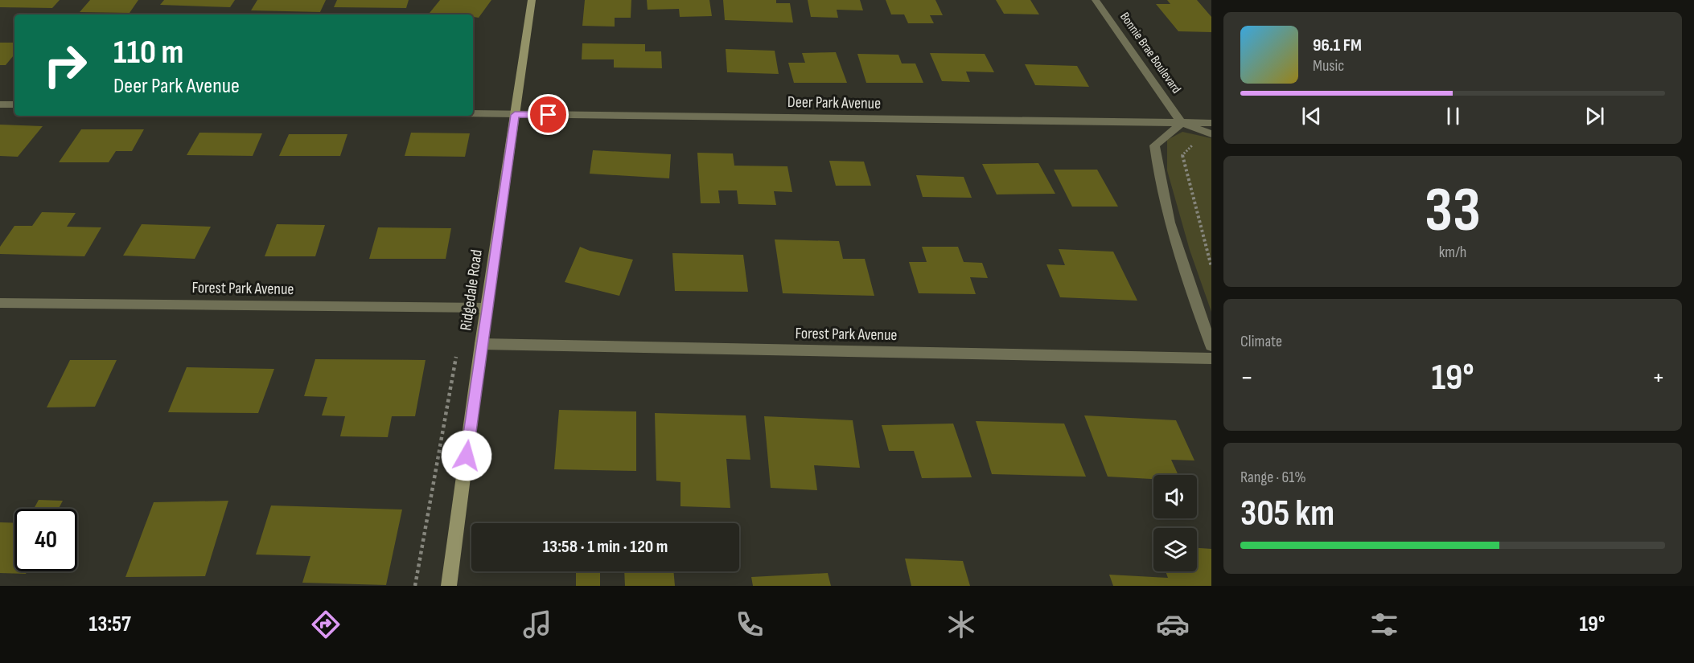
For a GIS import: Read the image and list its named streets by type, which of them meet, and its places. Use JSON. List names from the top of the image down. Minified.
{"streets":{"street":["Bonnie Brae Boulevard","Deer Park Avenue","Forest Park Avenue","Ridgedale Road"]},"crossings":[["Bonnie Brae Boulevard","Deer Park Avenue"],["Deer Park Avenue","Ridgedale Road"],["Forest Park Avenue","Ridgedale Road"]],"page":{"turn":["110 m","Deer Park Avenue"],"song":["96.1 FM","Music"],"tile":[["33","km/h"],"Climate",["Range · 61%","305 km"]],"heat":["−","19°","+"],"limit":"40","trip":"13:58 · 1 min · 120 m","tabs":["13:57","19°"]}}
